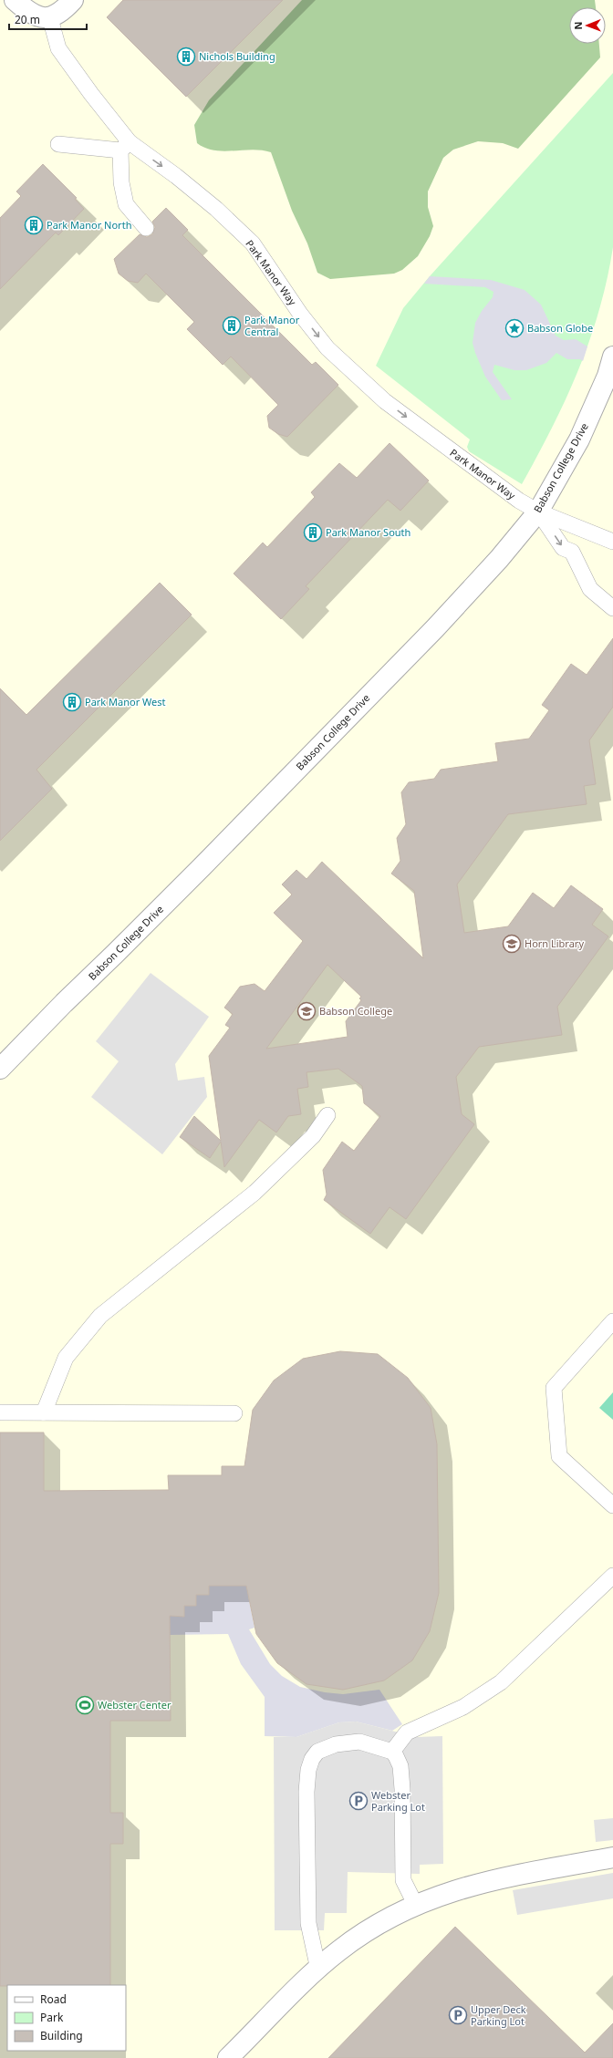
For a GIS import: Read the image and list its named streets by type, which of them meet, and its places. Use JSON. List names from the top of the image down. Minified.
{"streets":{"street":["Babson College Drive"],"lane":["Park Manor Way"]},"crossings":[["Park Manor Way","Babson College Drive"]],"one_way":["Park Manor Way"],"places":{"building":["Nichols Building","Park Manor North","Park Manor Central","Park Manor South","Park Manor West"],"place":["Babson Globe"],"school or university":["Horn Library","Babson College"],"sports":["Webster Center"],"parking":["Webster Parking Lot","Upper Deck Parking Lot"]},"legend":["Road","Park","Building"],"scale_bar":"20 m","north":"left"}
